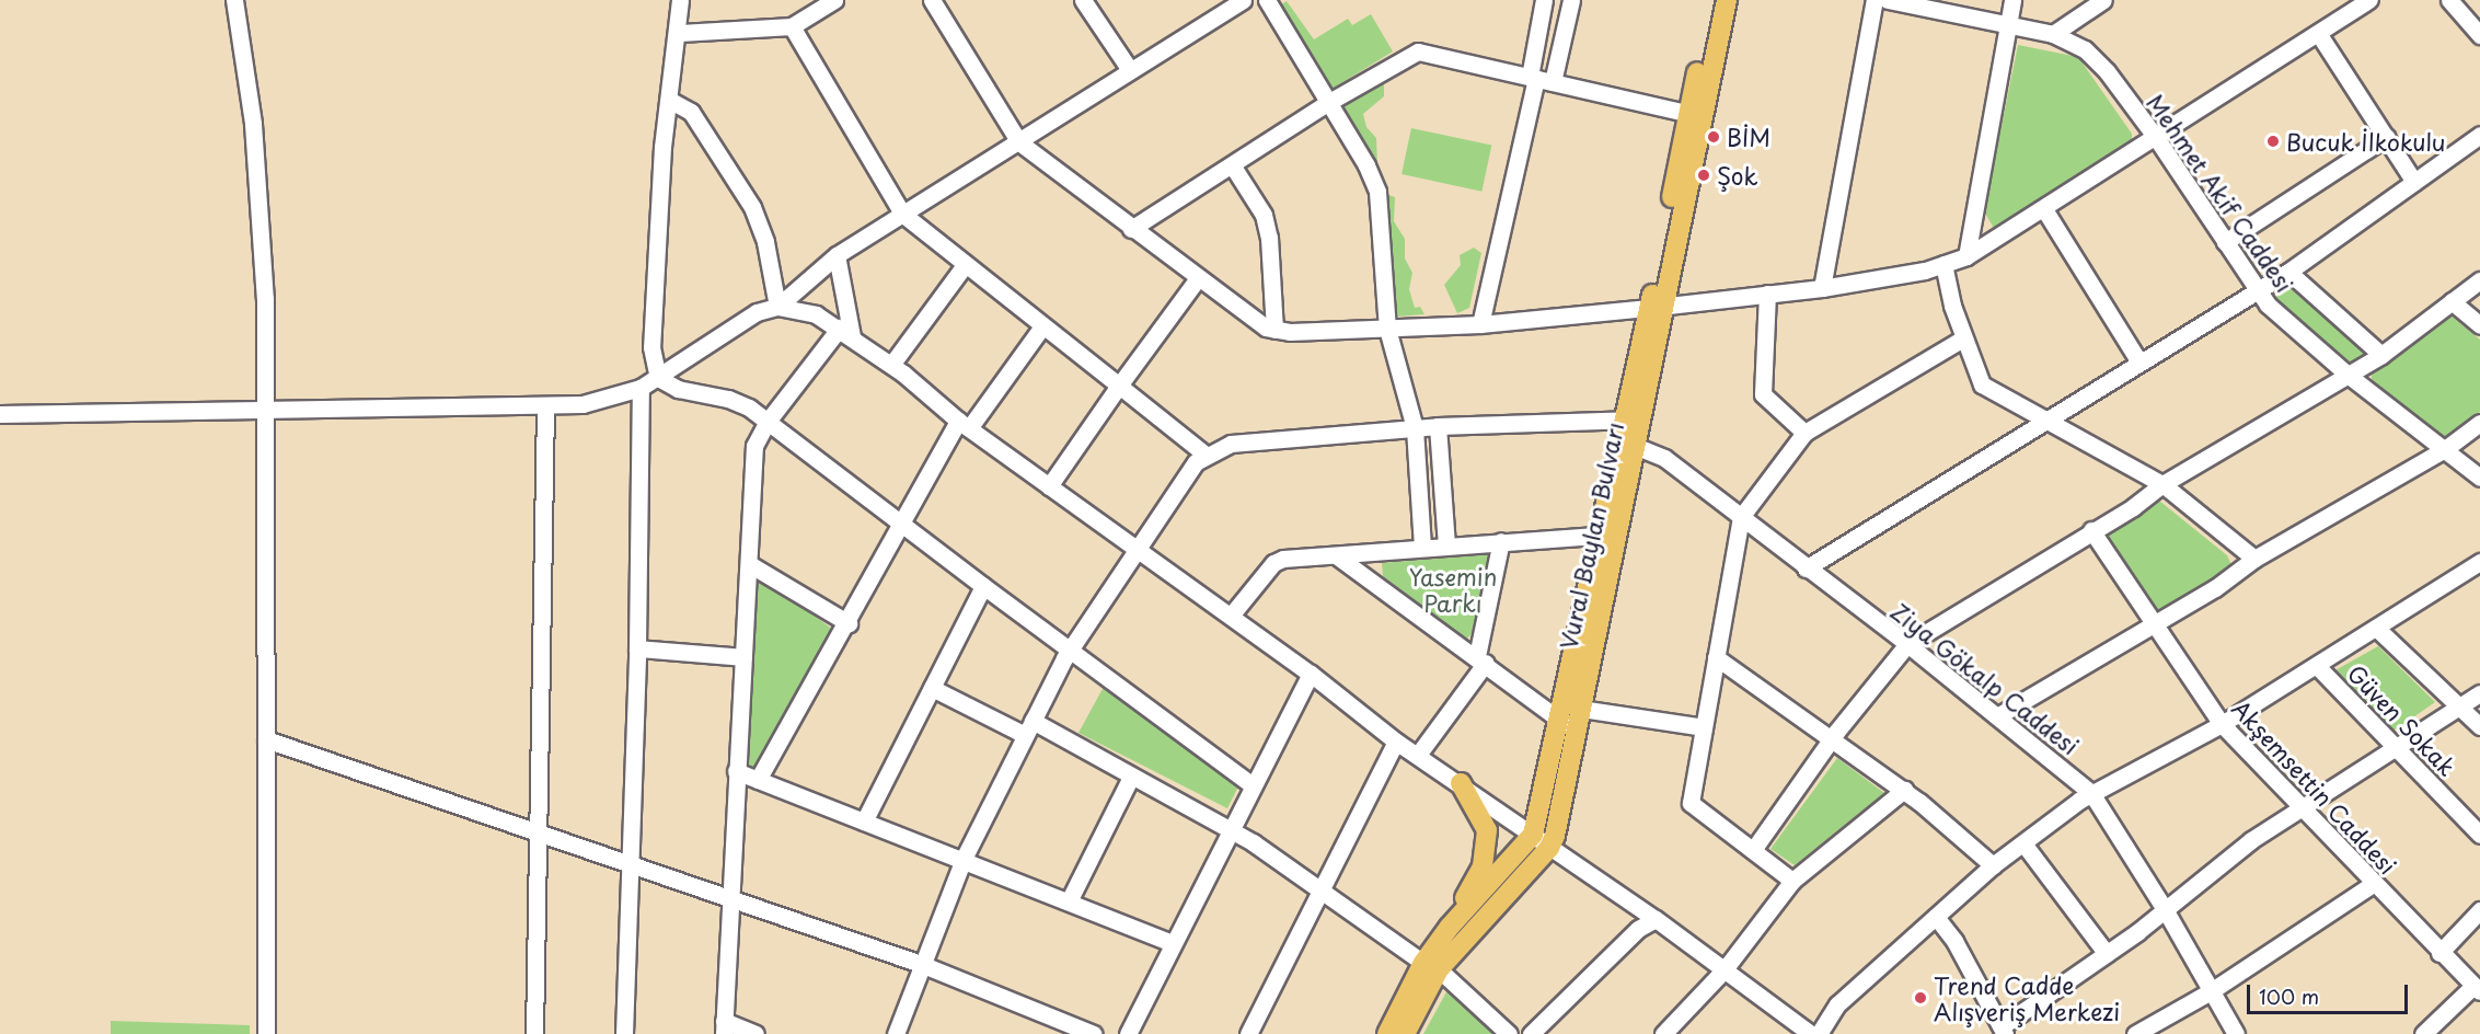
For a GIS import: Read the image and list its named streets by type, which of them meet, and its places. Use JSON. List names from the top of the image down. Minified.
{"streets":{"main road":["Vural Baylan Bulvarı"],"street":["Mehmet Akif Caddesi","Ziya Gökalp Caddesi","Güven Sokak","Akşemsettin Caddesi"]},"crossings":[["Vural Baylan Bulvarı","Ziya Gökalp Caddesi"]],"parks":["Yasemin Parkı"],"places":["BİM","Bucuk İlkokulu","Şok","Trend Cadde Alışveriş Merkezi"],"scale_bar":"100 m"}
